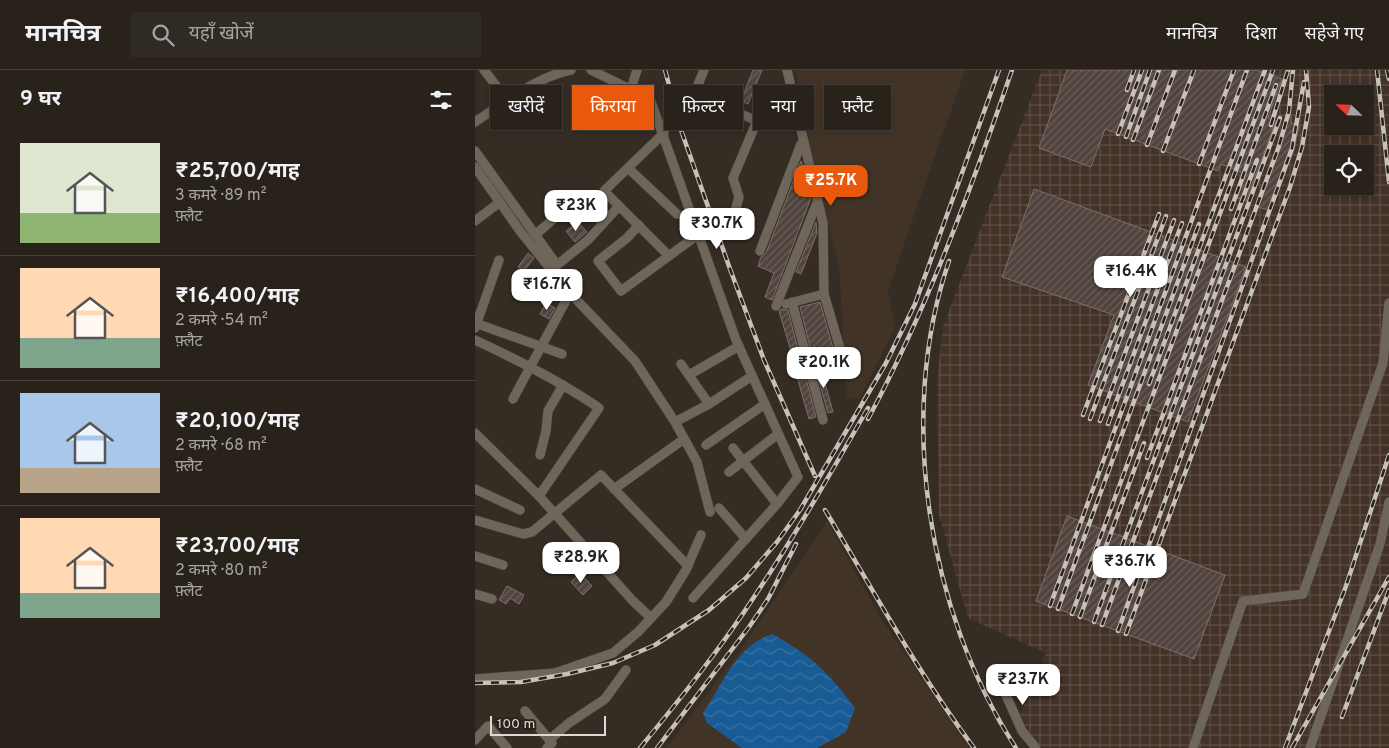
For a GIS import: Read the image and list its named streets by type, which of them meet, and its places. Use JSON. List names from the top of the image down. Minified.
{"scale_bar":"100 m","north":"top left","page":{"header":"मानचित्र","search":"यहाँ खोजें","nav":["मानचित्र","दिशा","सहेजे गए"],"heading":"9 घर","chip":["खरीदें","किराया","फ़िल्टर","नया","फ़्लैट"],"list":[{"name":"₹25,700/माह","note":"3 कमरे · 89 m² · फ़्लैट"},{"name":"₹16,400/माह","note":"2 कमरे · 54 m² · फ़्लैट"},{"name":"₹20,100/माह","note":"2 कमरे · 68 m² · फ़्लैट"},{"name":"₹23,700/माह","note":"2 कमरे · 80 m² · फ़्लैट"}],"price":["₹25.7K","₹23K","₹30.7K","₹16.4K","₹16.7K","₹20.1K","₹28.9K","₹36.7K","₹23.7K"],"scale":"100 m"}}
